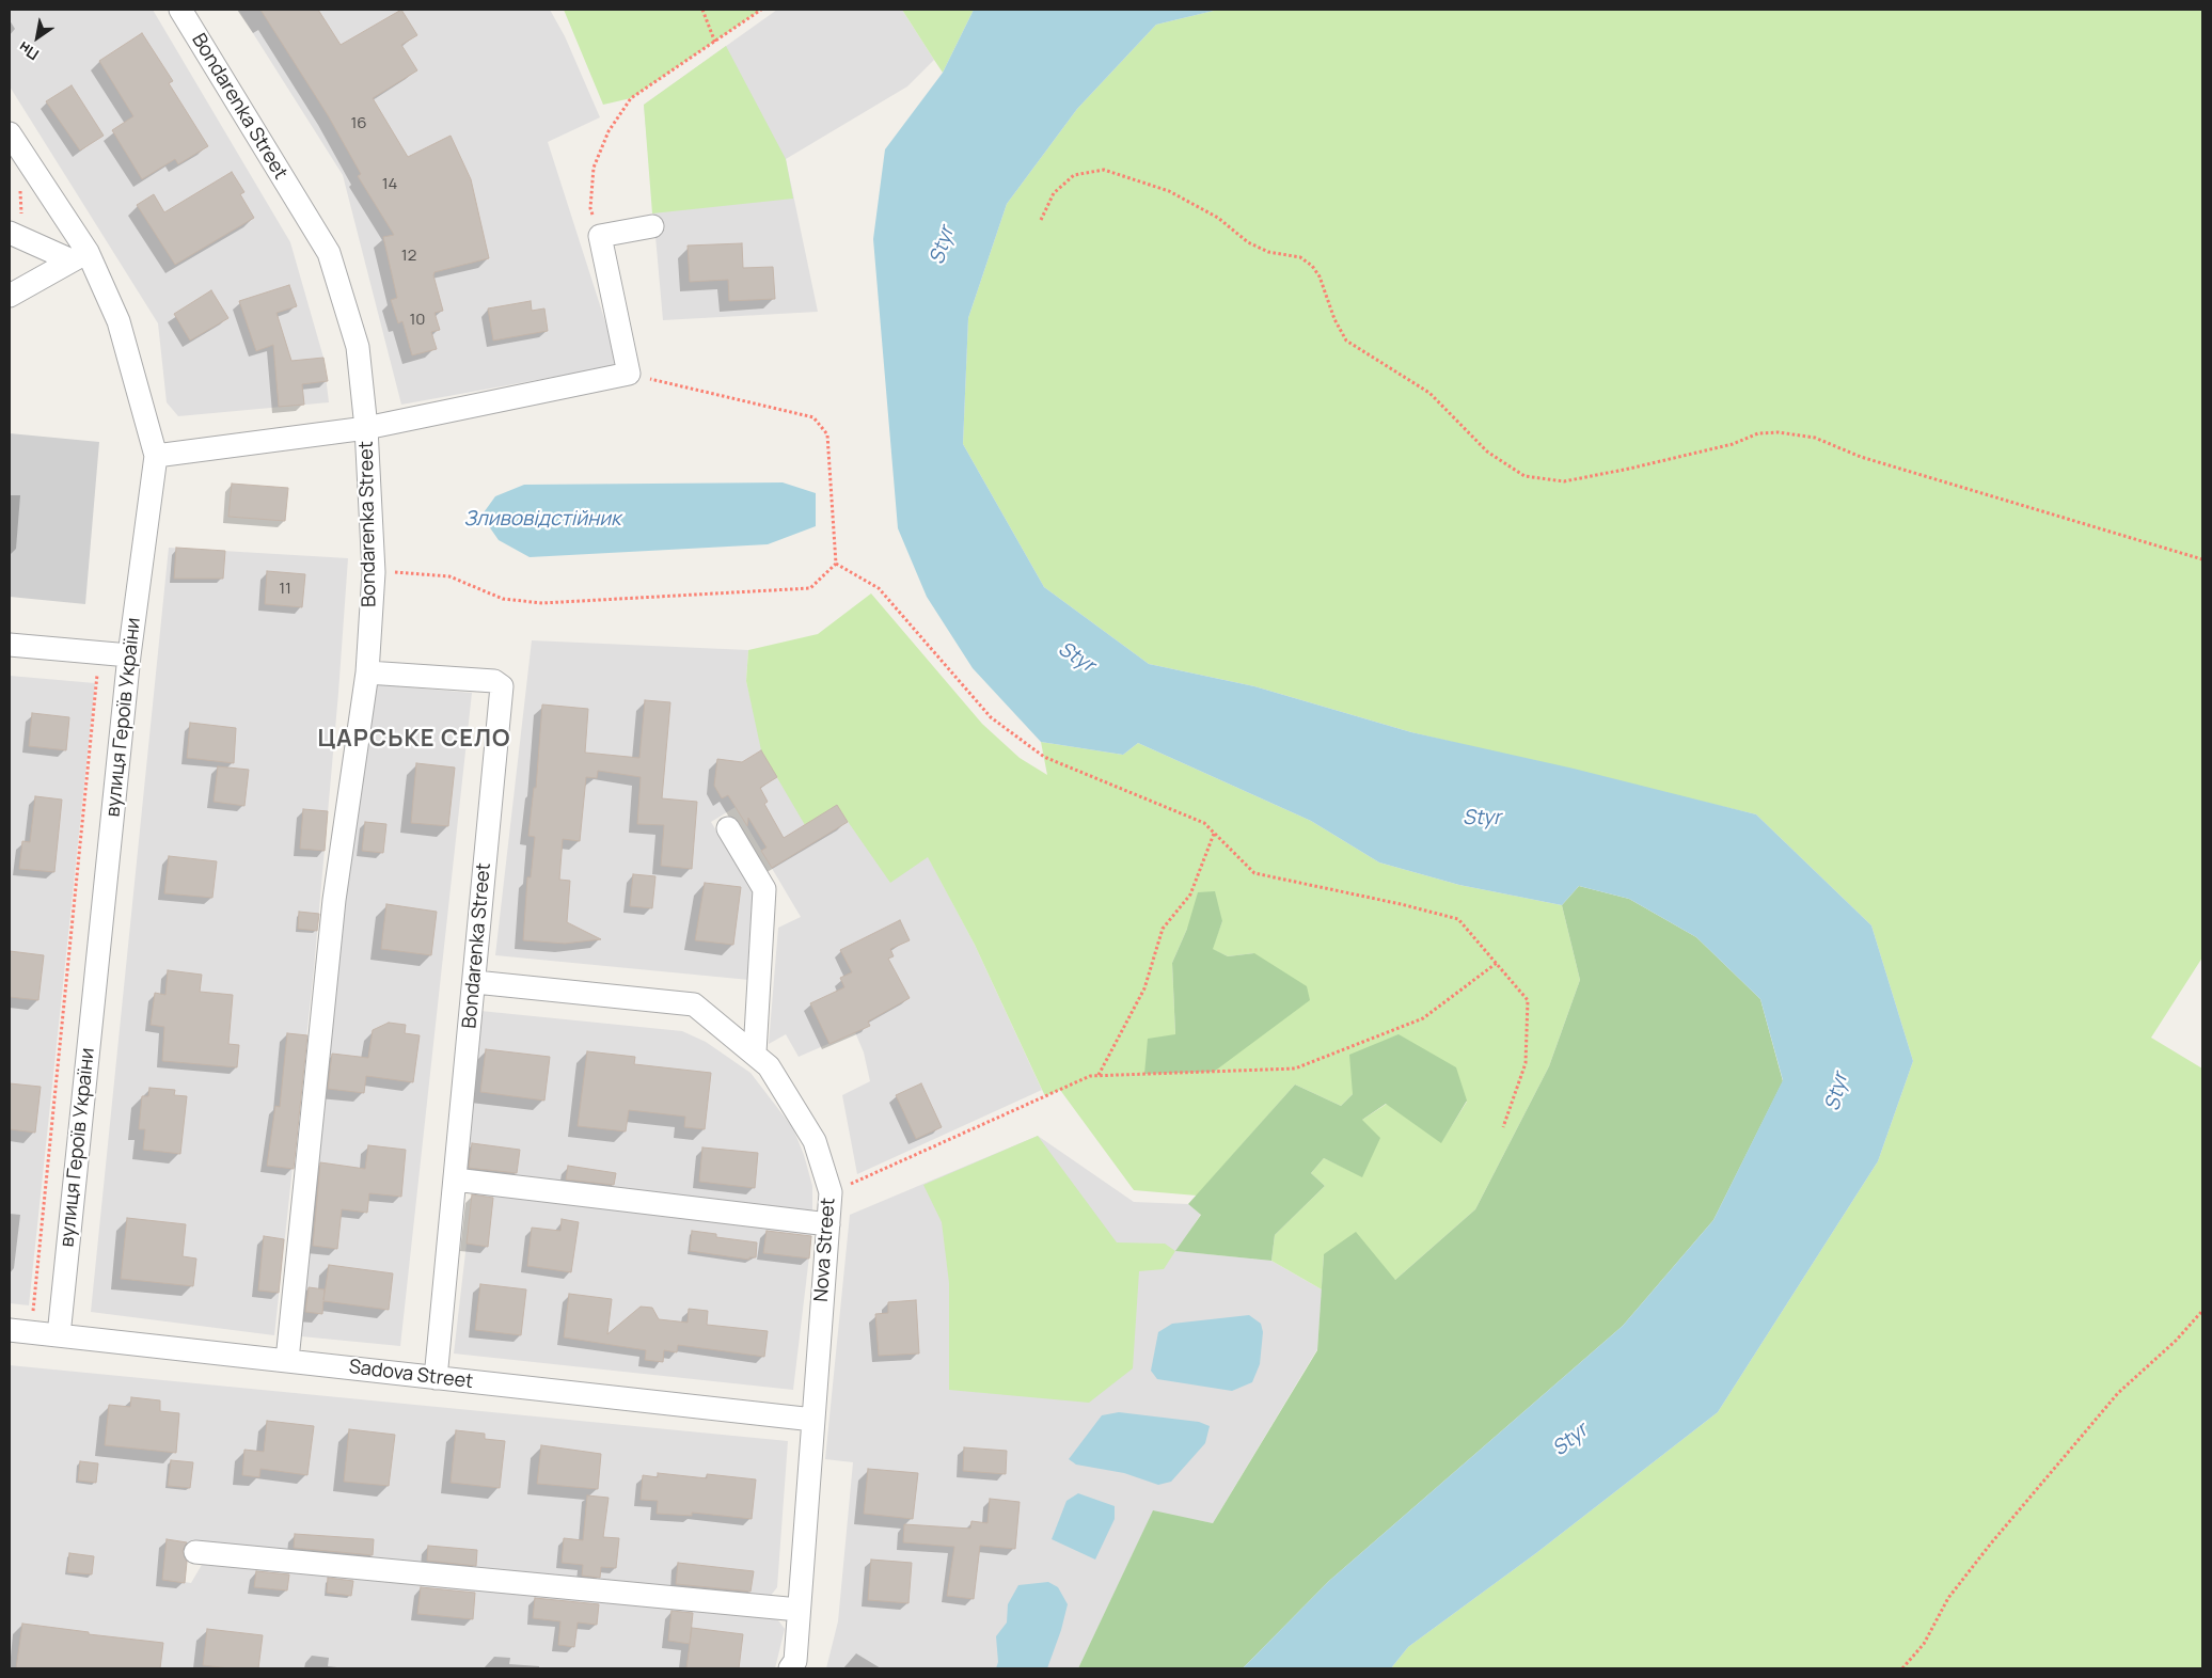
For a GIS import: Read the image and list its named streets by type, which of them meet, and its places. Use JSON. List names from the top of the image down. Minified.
{"streets":{"street":["Bondarenka Street","вулиця Героїв України","Nova Street","Sadova Street"]},"crossings":[["Bondarenka Street","Nova Street"],["Bondarenka Street","Sadova Street"],["вулиця Героїв України","Sadova Street"],["Nova Street","Sadova Street"]],"districts":["ЦАРСЬКЕ СЕЛО"],"water":["Styr","Зливовідстійник"],"house_numbers":["16","14","12","10","11"],"north":"bottom left"}
